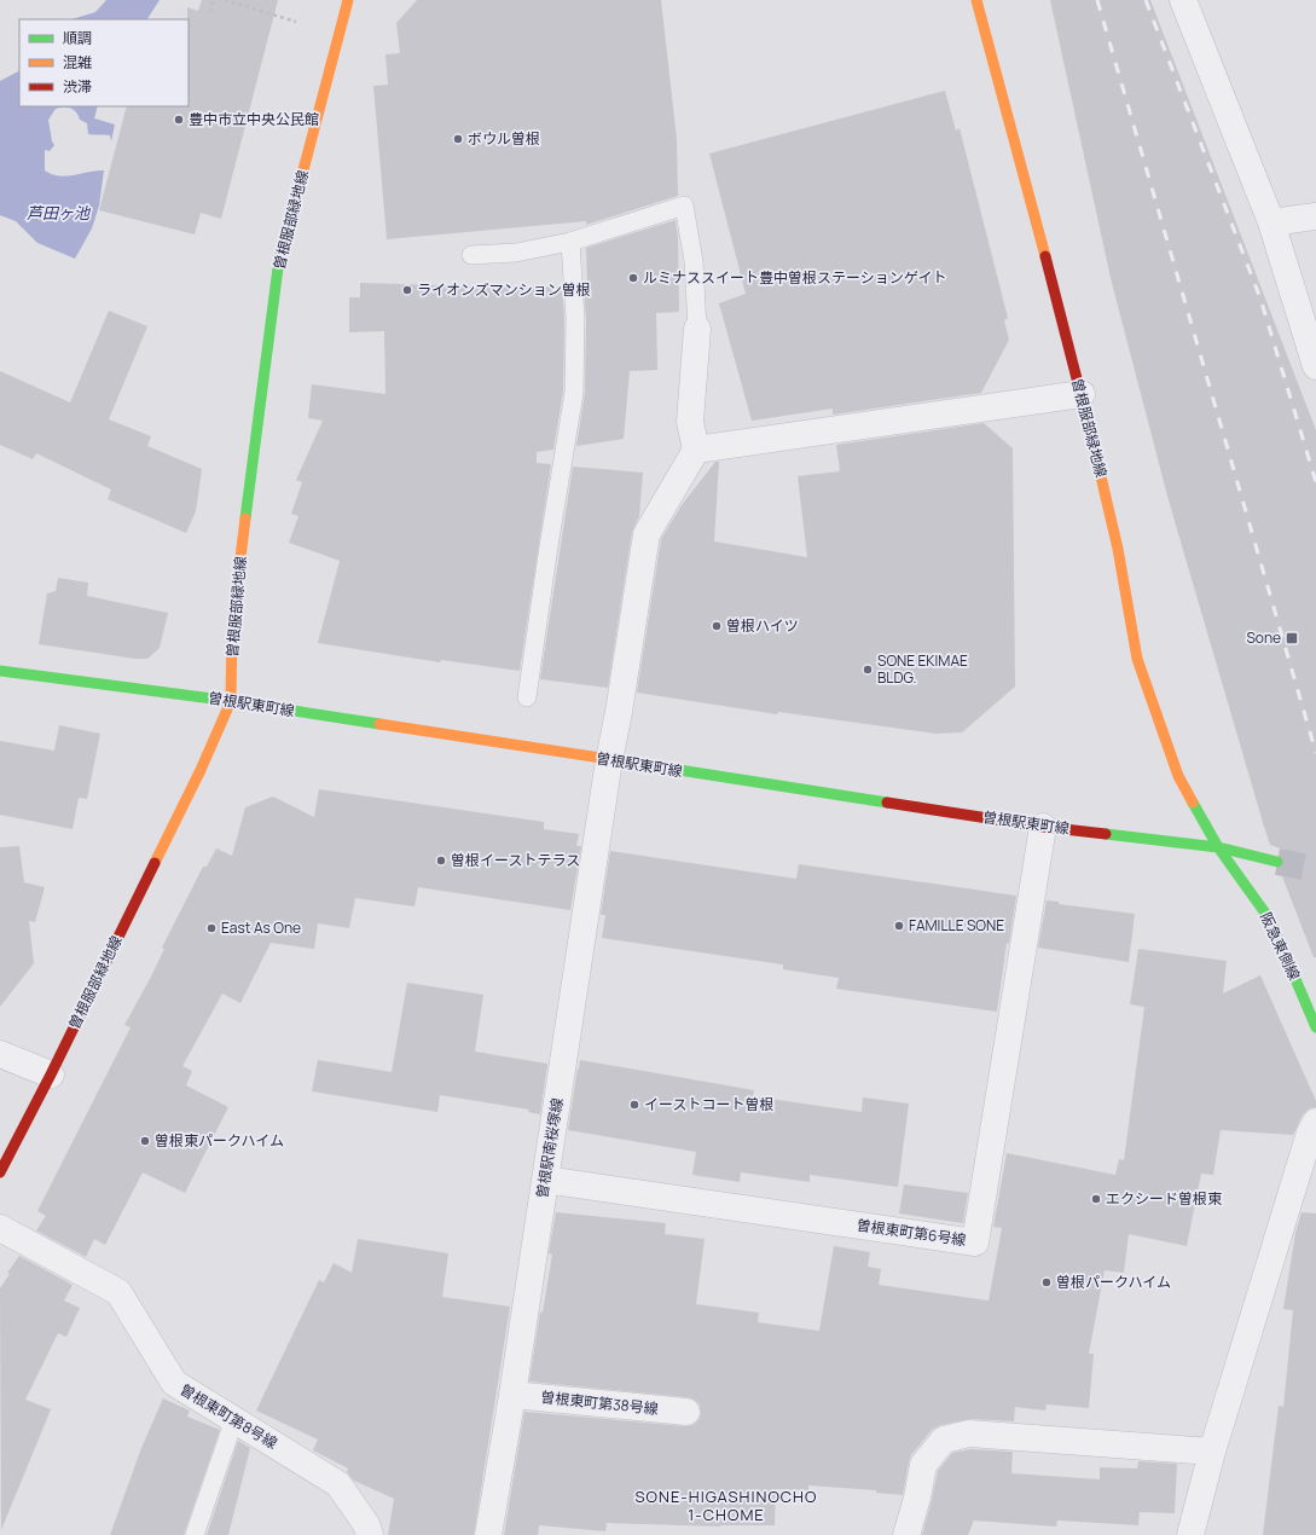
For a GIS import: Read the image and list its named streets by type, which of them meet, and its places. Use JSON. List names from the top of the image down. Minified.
{"streets":{"street":["曽根服部緑地線","曽根駅東町線","阪急東側線","曽根駅南桜塚線","曽根東町第6号線","曽根東町第38号線","曽根東町第8号線"]},"crossings":[["曽根服部緑地線","曽根駅東町線"],["曽根服部緑地線","阪急東側線"],["曽根駅東町線","阪急東側線"],["曽根駅東町線","曽根駅南桜塚線"],["曽根駅東町線","曽根東町第6号線"],["曽根駅南桜塚線","曽根東町第6号線"],["曽根駅南桜塚線","曽根東町第38号線"]],"districts":["SONE-HIGASHINOCHO 1-CHOME"],"water":["芦田ヶ池"],"places":{"other":["豊中市立中央公民館","ボウル曽根","ルミナススイート豊中曽根ステーションゲイト","ライオンズマンション曽根","曽根ハイツ","SONE EKIMAE BLDG.","曽根イーストテラス","FAMILLE SONE","East As One","イーストコート曽根","曽根東パークハイム","エクシード曽根東","曽根パークハイム"],"transit":["Sone"]},"legend":["順調","混雑","渋滞"]}
